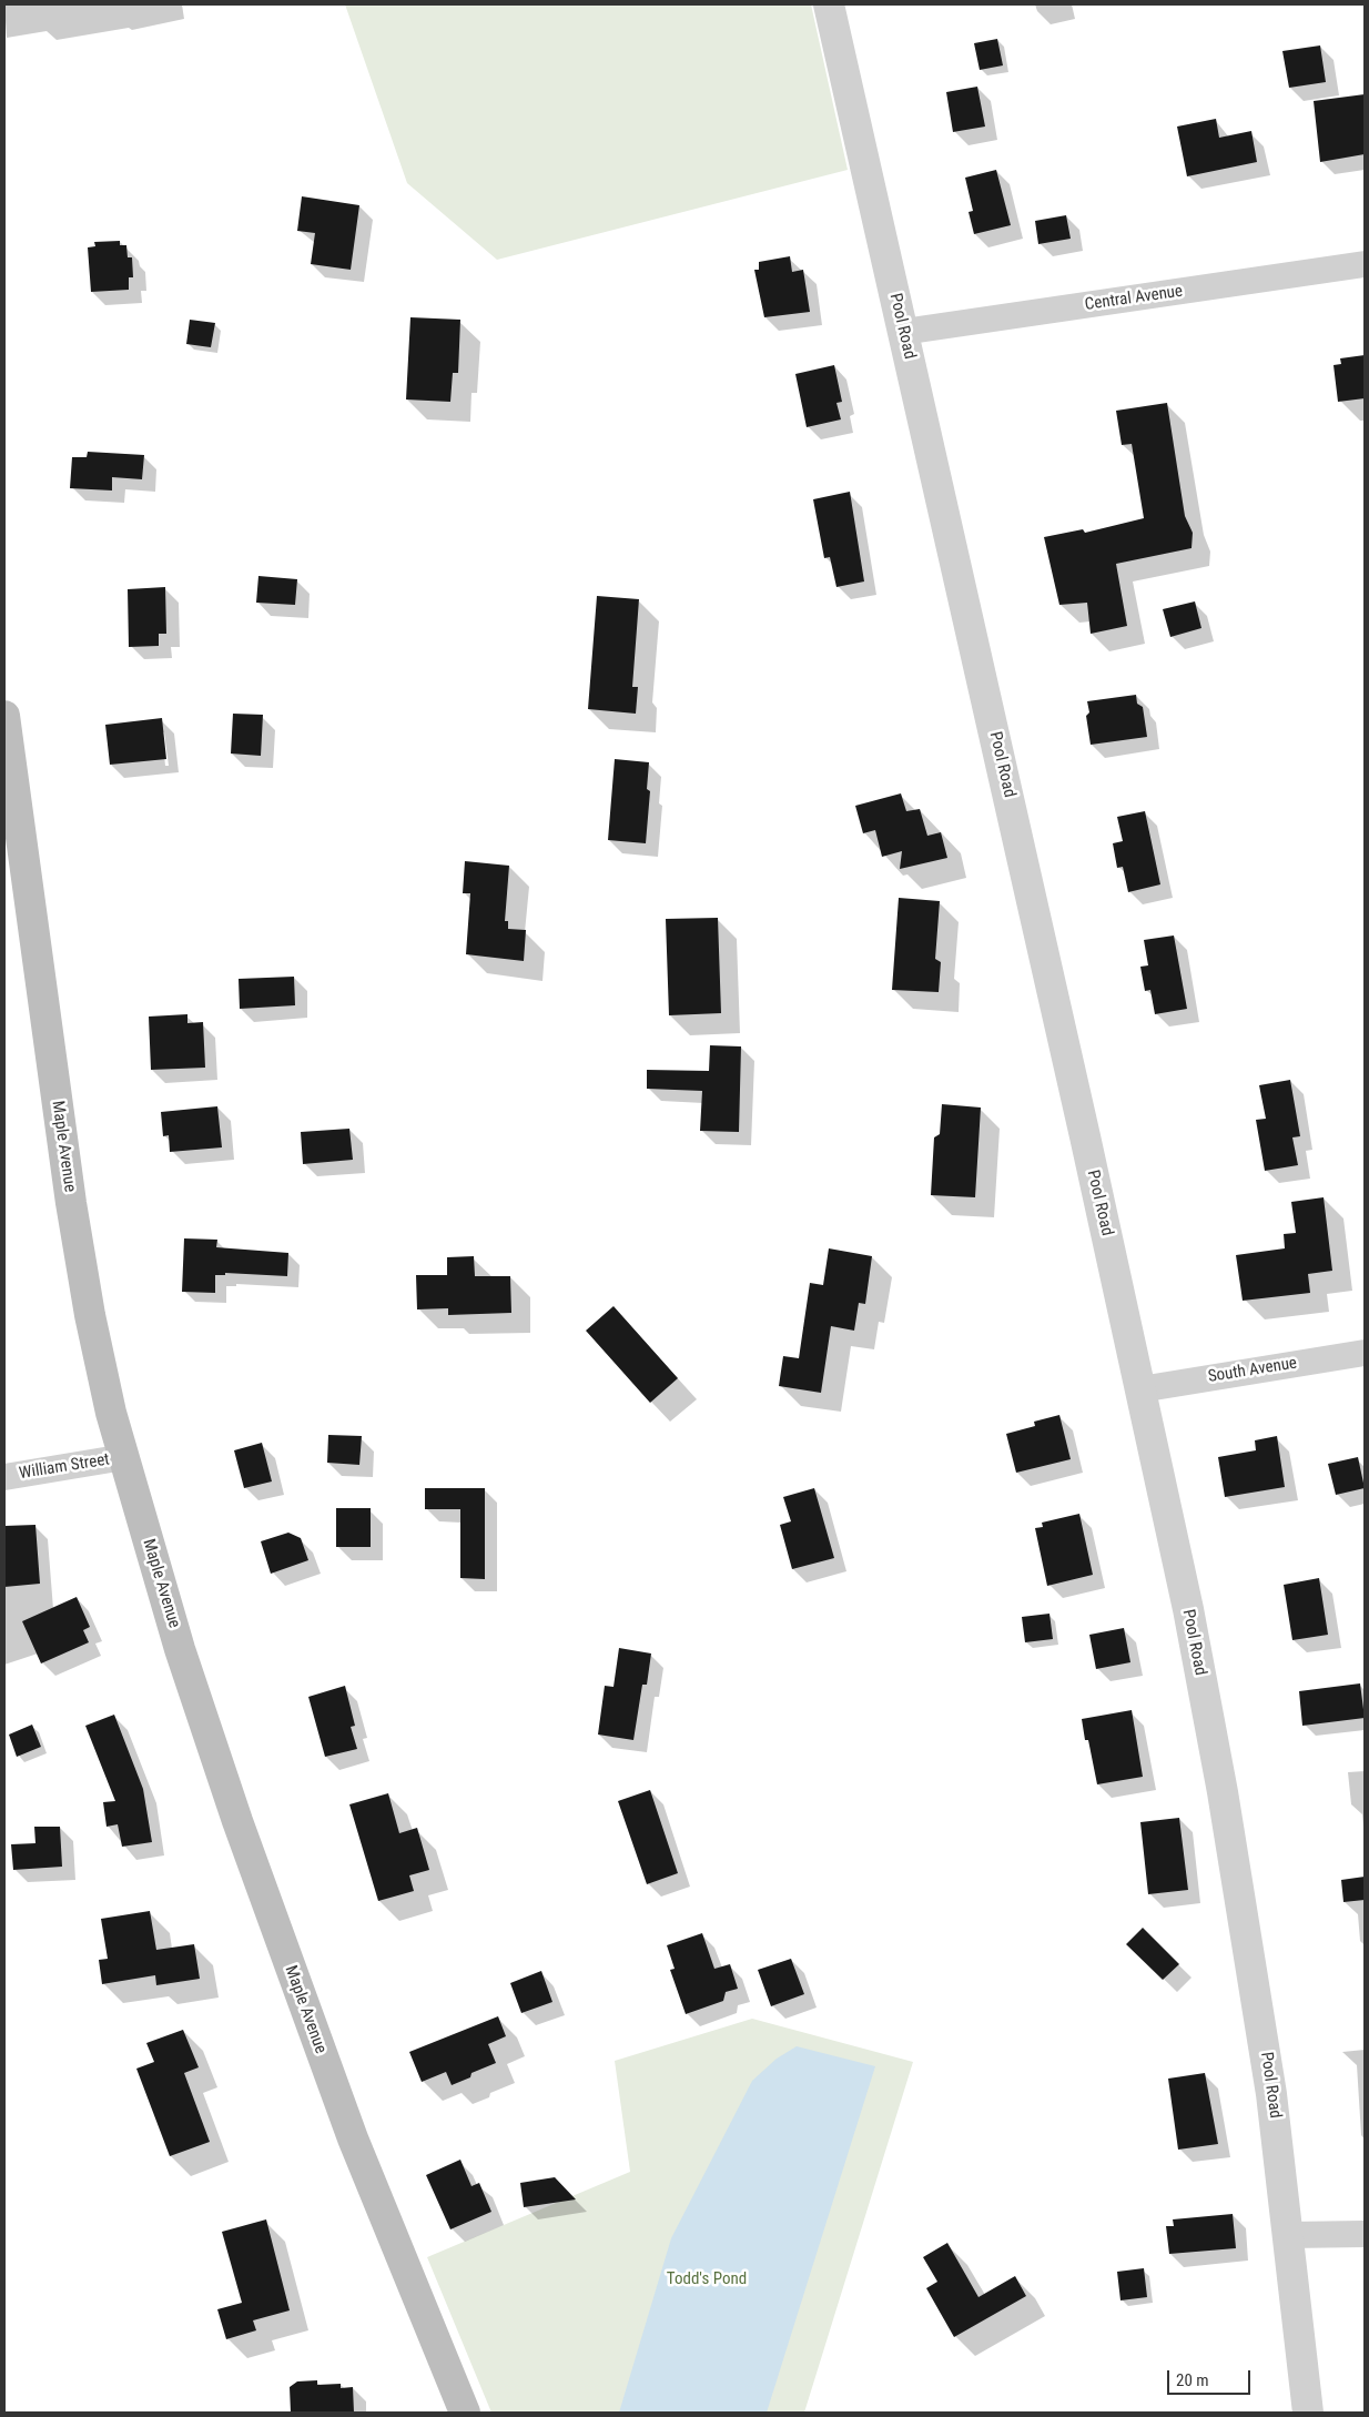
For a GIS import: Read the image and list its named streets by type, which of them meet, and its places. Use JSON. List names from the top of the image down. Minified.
{"streets":{"main road":["Maple Avenue"],"street":["Central Avenue","Pool Road","South Avenue","William Street"]},"crossings":[["Central Avenue","Pool Road"],["Pool Road","South Avenue"],["Maple Avenue","William Street"]],"parks":["Todd's Pond"],"scale_bar":"20 m"}
